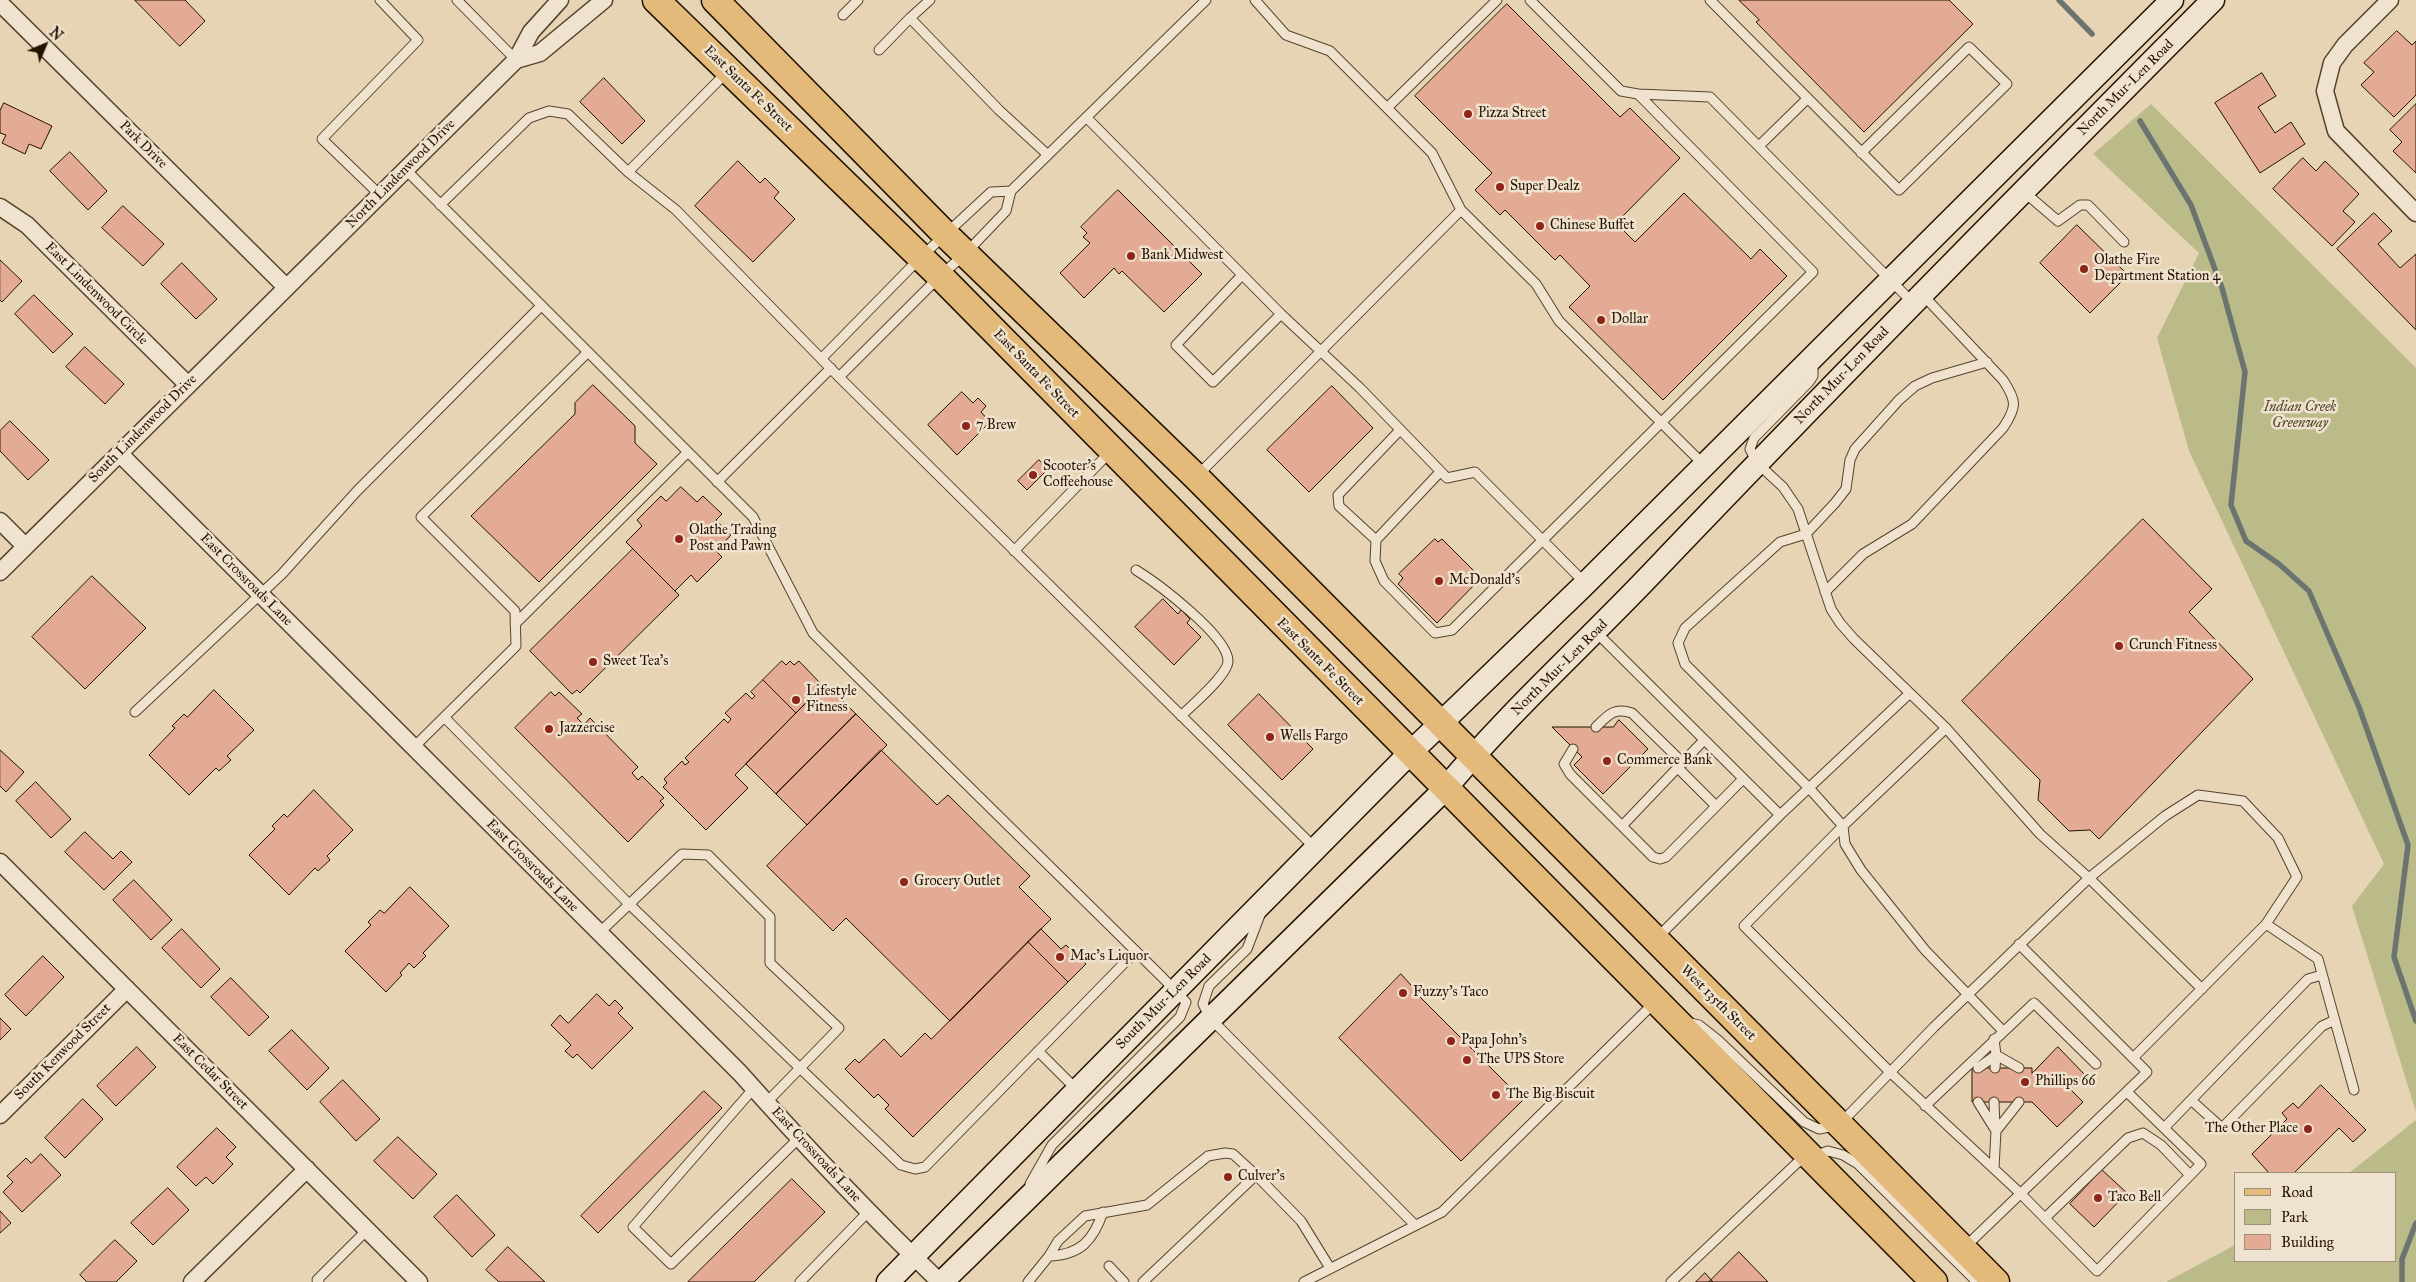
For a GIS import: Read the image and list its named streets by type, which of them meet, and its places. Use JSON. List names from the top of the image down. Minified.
{"streets":{"main road":["North Mur-Len Road","East Santa Fe Street","South Mur-Len Road","West 135th Street"],"street":["Park Drive","North Lindenwood Drive","East Lindenwood Circle","South Lindenwood Drive","East Crossroads Lane","South Kenwood Street","East Cedar Street"]},"crossings":[["North Mur-Len Road","West 135th Street"],["East Santa Fe Street","South Mur-Len Road"],["Park Drive","North Lindenwood Drive"],["Park Drive","South Lindenwood Drive"],["North Lindenwood Drive","South Lindenwood Drive"],["East Lindenwood Circle","South Lindenwood Drive"],["South Lindenwood Drive","East Crossroads Lane"],["East Crossroads Lane","South Mur-Len Road"],["South Mur-Len Road","West 135th Street"],["South Kenwood Street","East Cedar Street"]],"parks":["Indian Creek Greenway"],"places":["Pizza Street","Super Dealz","Chinese Buffet","Bank Midwest","Olathe Fire Department Station 4","Dollar","7 Brew","Scooter's Coffeehouse","Olathe Trading Post and Pawn","McDonald's","Crunch Fitness","Sweet Tea's","Lifestyle Fitness","Jazzercise","Wells Fargo","Commerce Bank","Grocery Outlet","Mac's Liquor","Fuzzy's Taco","Papa John's","The UPS Store","Phillips 66","The Big Biscuit","The Other Place","Culver's","Taco Bell"],"legend":["Road","Park","Building"],"north":"top right"}
